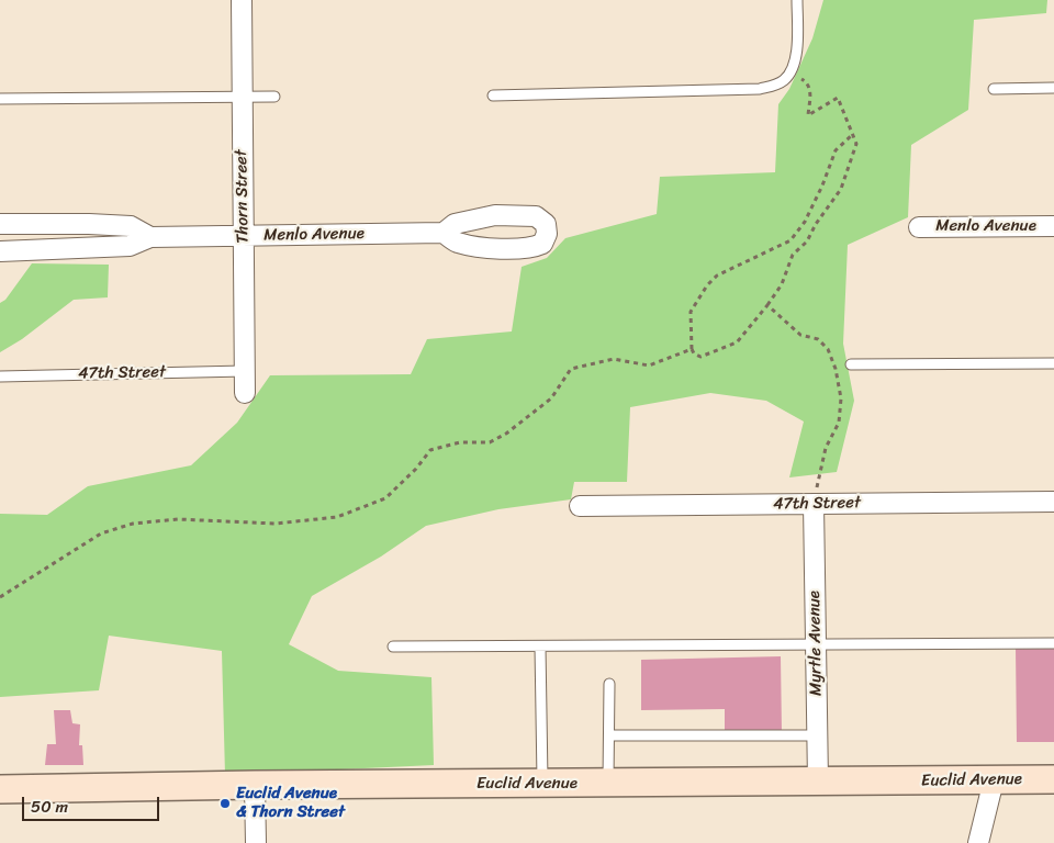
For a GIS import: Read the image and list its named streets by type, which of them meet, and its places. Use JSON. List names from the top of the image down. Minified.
{"streets":{"main road":["Euclid Avenue"],"street":["Thorn Street","Menlo Avenue","47th Street","Myrtle Avenue"]},"crossings":[["Thorn Street","Menlo Avenue"],["Thorn Street","47th Street"],["47th Street","Myrtle Avenue"],["Myrtle Avenue","Euclid Avenue"]],"places":["Euclid Avenue & Thorn Street"],"scale_bar":"50 m"}
